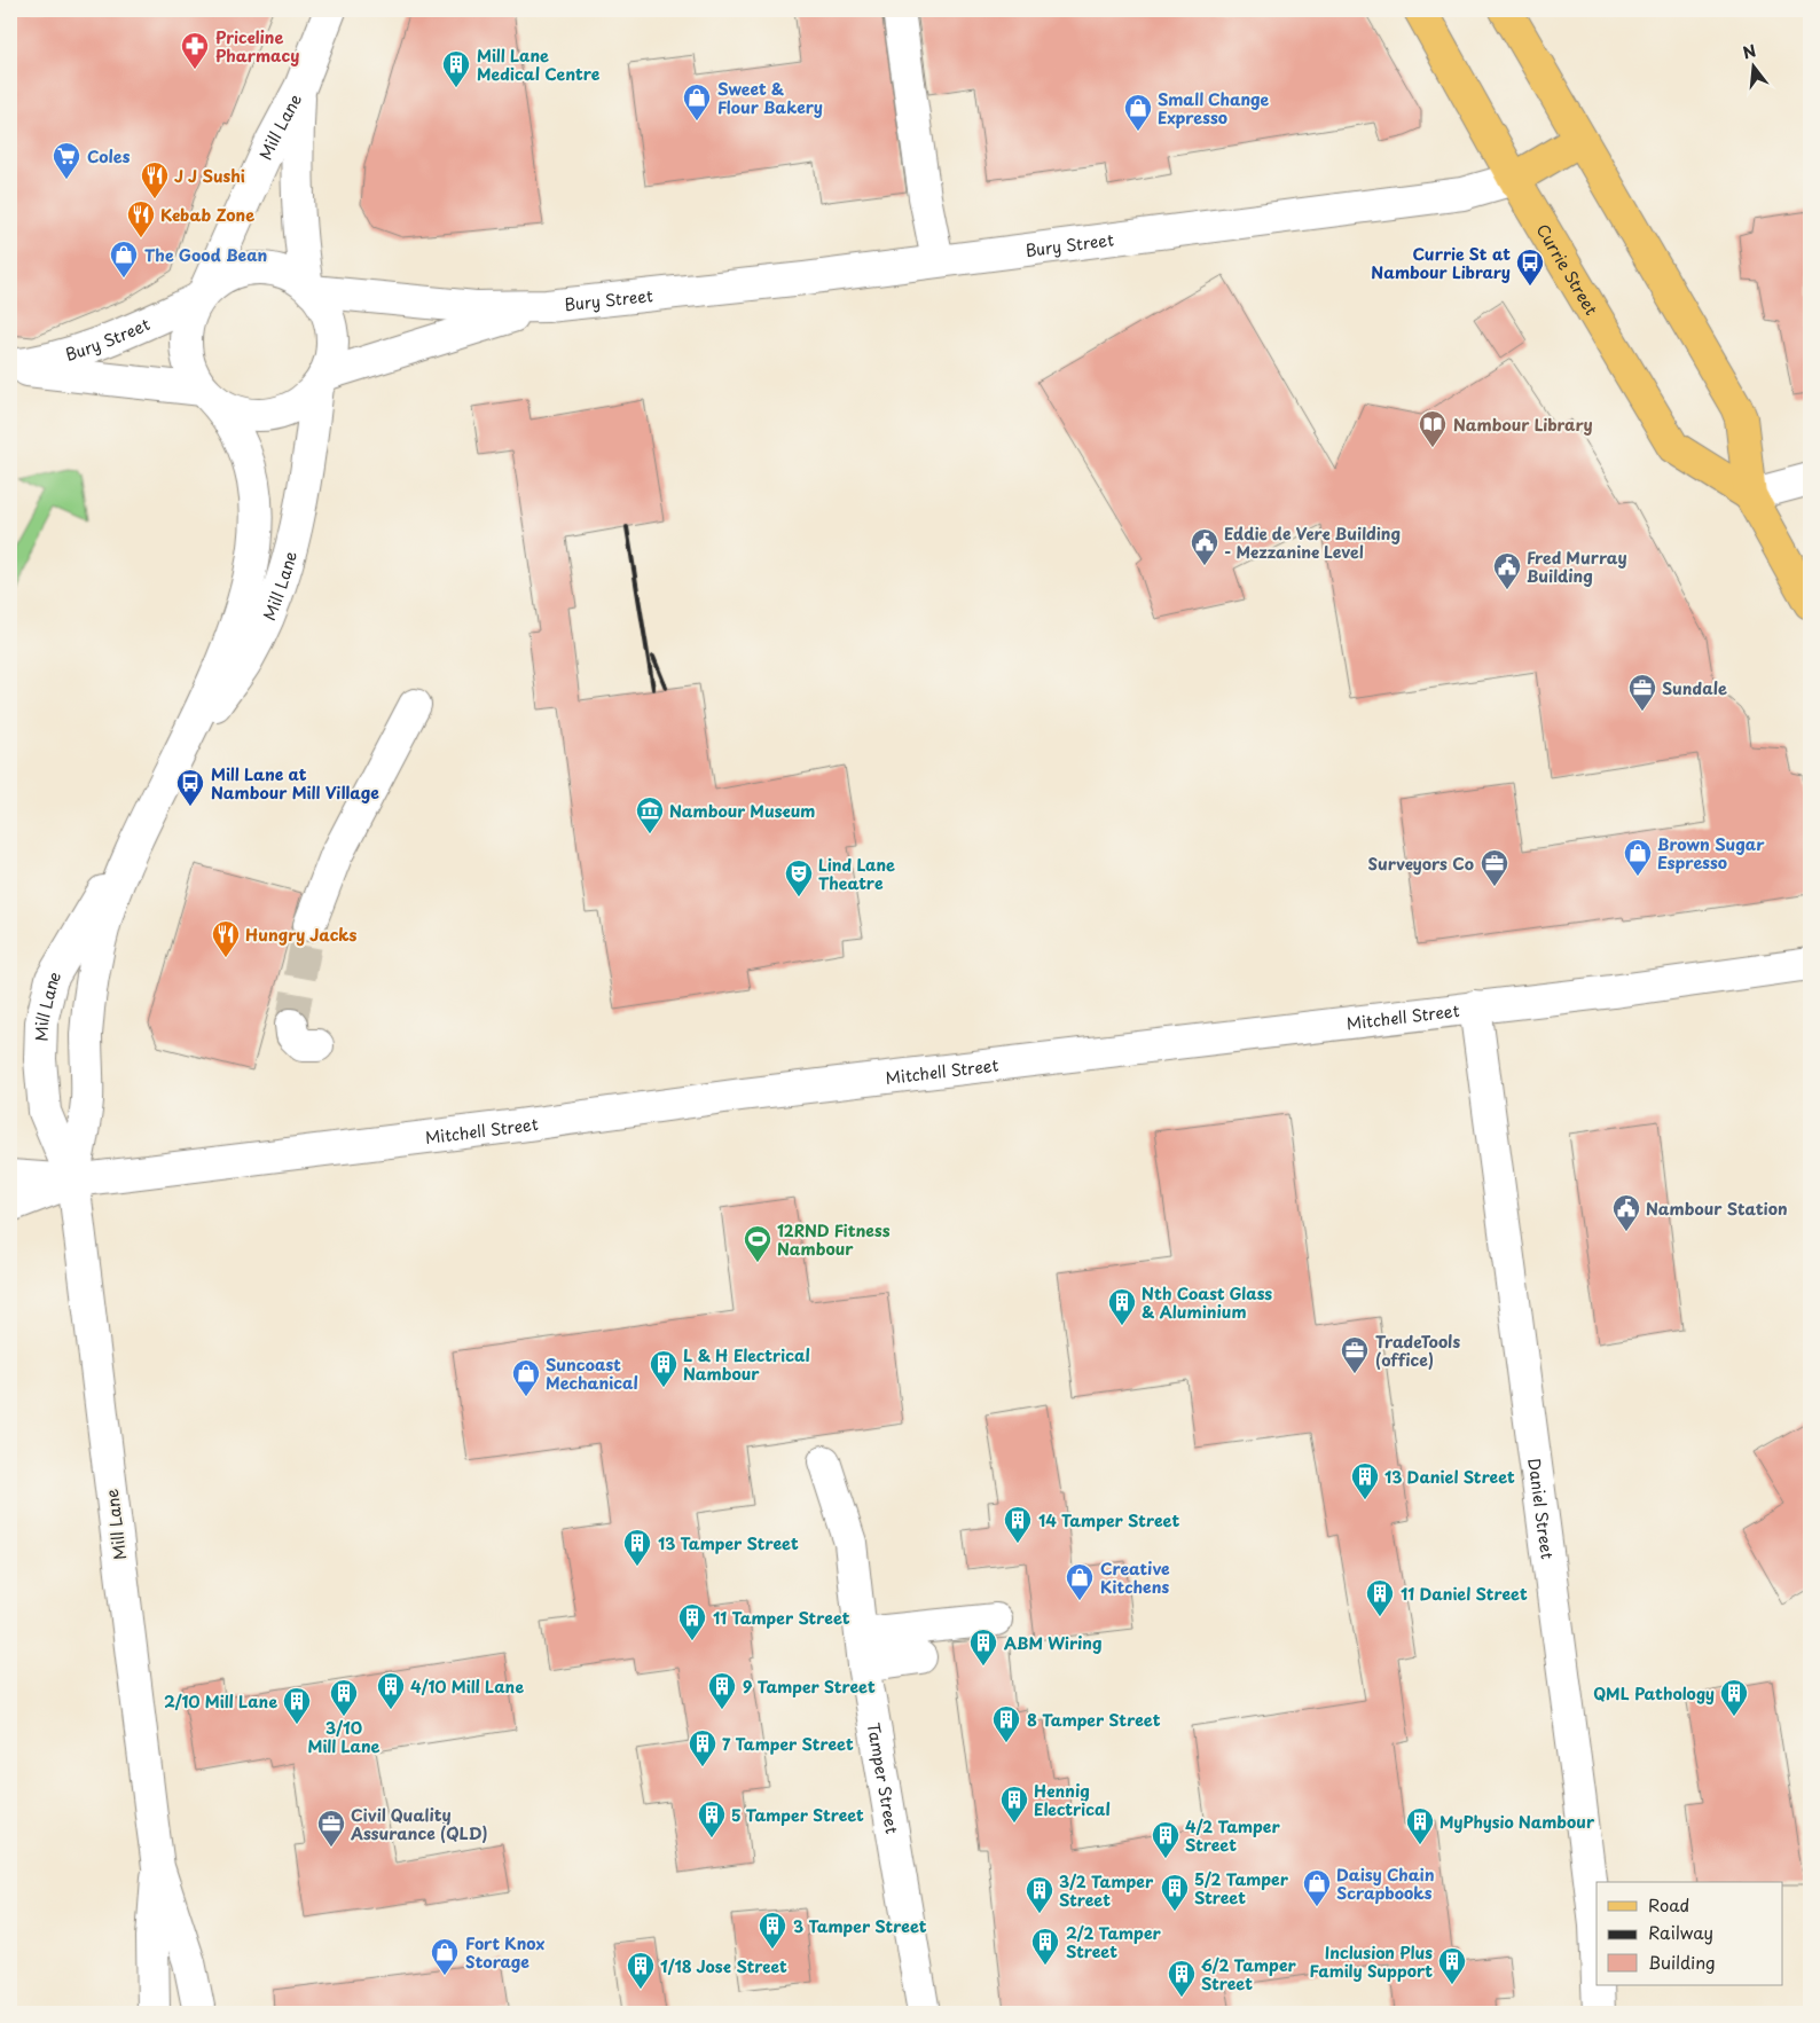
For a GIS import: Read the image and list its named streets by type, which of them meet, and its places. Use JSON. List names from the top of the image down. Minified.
{"streets":{"main road":["Bury Street","Currie Street"],"street":["Mill Lane","Mitchell Street","Daniel Street","Tamper Street"]},"crossings":[["Mill Lane","Bury Street"],["Mill Lane","Mitchell Street"],["Bury Street","Currie Street"],["Mitchell Street","Daniel Street"]],"places":{"pharmacy":["Priceline Pharmacy"],"building":["Mill Lane Medical Centre","Nth Coast Glass & Aluminium","L & H Electrical Nambour","13 Daniel Street","14 Tamper Street","13 Tamper Street","11 Daniel Street","11 Tamper Street","ABM Wiring","4/10 Mill Lane","9 Tamper Street","3/10 Mill Lane","QML Pathology","2/10 Mill Lane","8 Tamper Street","7 Tamper Street","Hennig Electrical","5 Tamper Street","MyPhysio Nambour","4/2 Tamper Street","5/2 Tamper Street","3/2 Tamper Street","3 Tamper Street","2/2 Tamper Street","Inclusion Plus Family Support","1/18 Jose Street","6/2 Tamper Street"],"shop":["Sweet & Flour Bakery","Small Change Expresso","The Good Bean","Brown Sugar Espresso","Suncoast Mechanical","Creative Kitchens","Daisy Chain Scrapbooks","Fort Knox Storage"],"supermarket":["Coles"],"restaurant":["J J Sushi","Kebab Zone","Hungry Jacks"],"bus stop":["Currie St at Nambour Library","Mill Lane at Nambour Mill Village"],"library":["Nambour Library"],"public building":["Eddie de Vere Building - Mezzanine Level","Fred Murray Building","Nambour Station"],"office":["Sundale","Surveyors Co","TradeTools (office)","Civil Quality Assurance (QLD)"],"museum":["Nambour Museum"],"theatre":["Lind Lane Theatre"],"sports":["12RND Fitness Nambour"]},"legend":["Road","Railway","Building"],"north":"top"}
